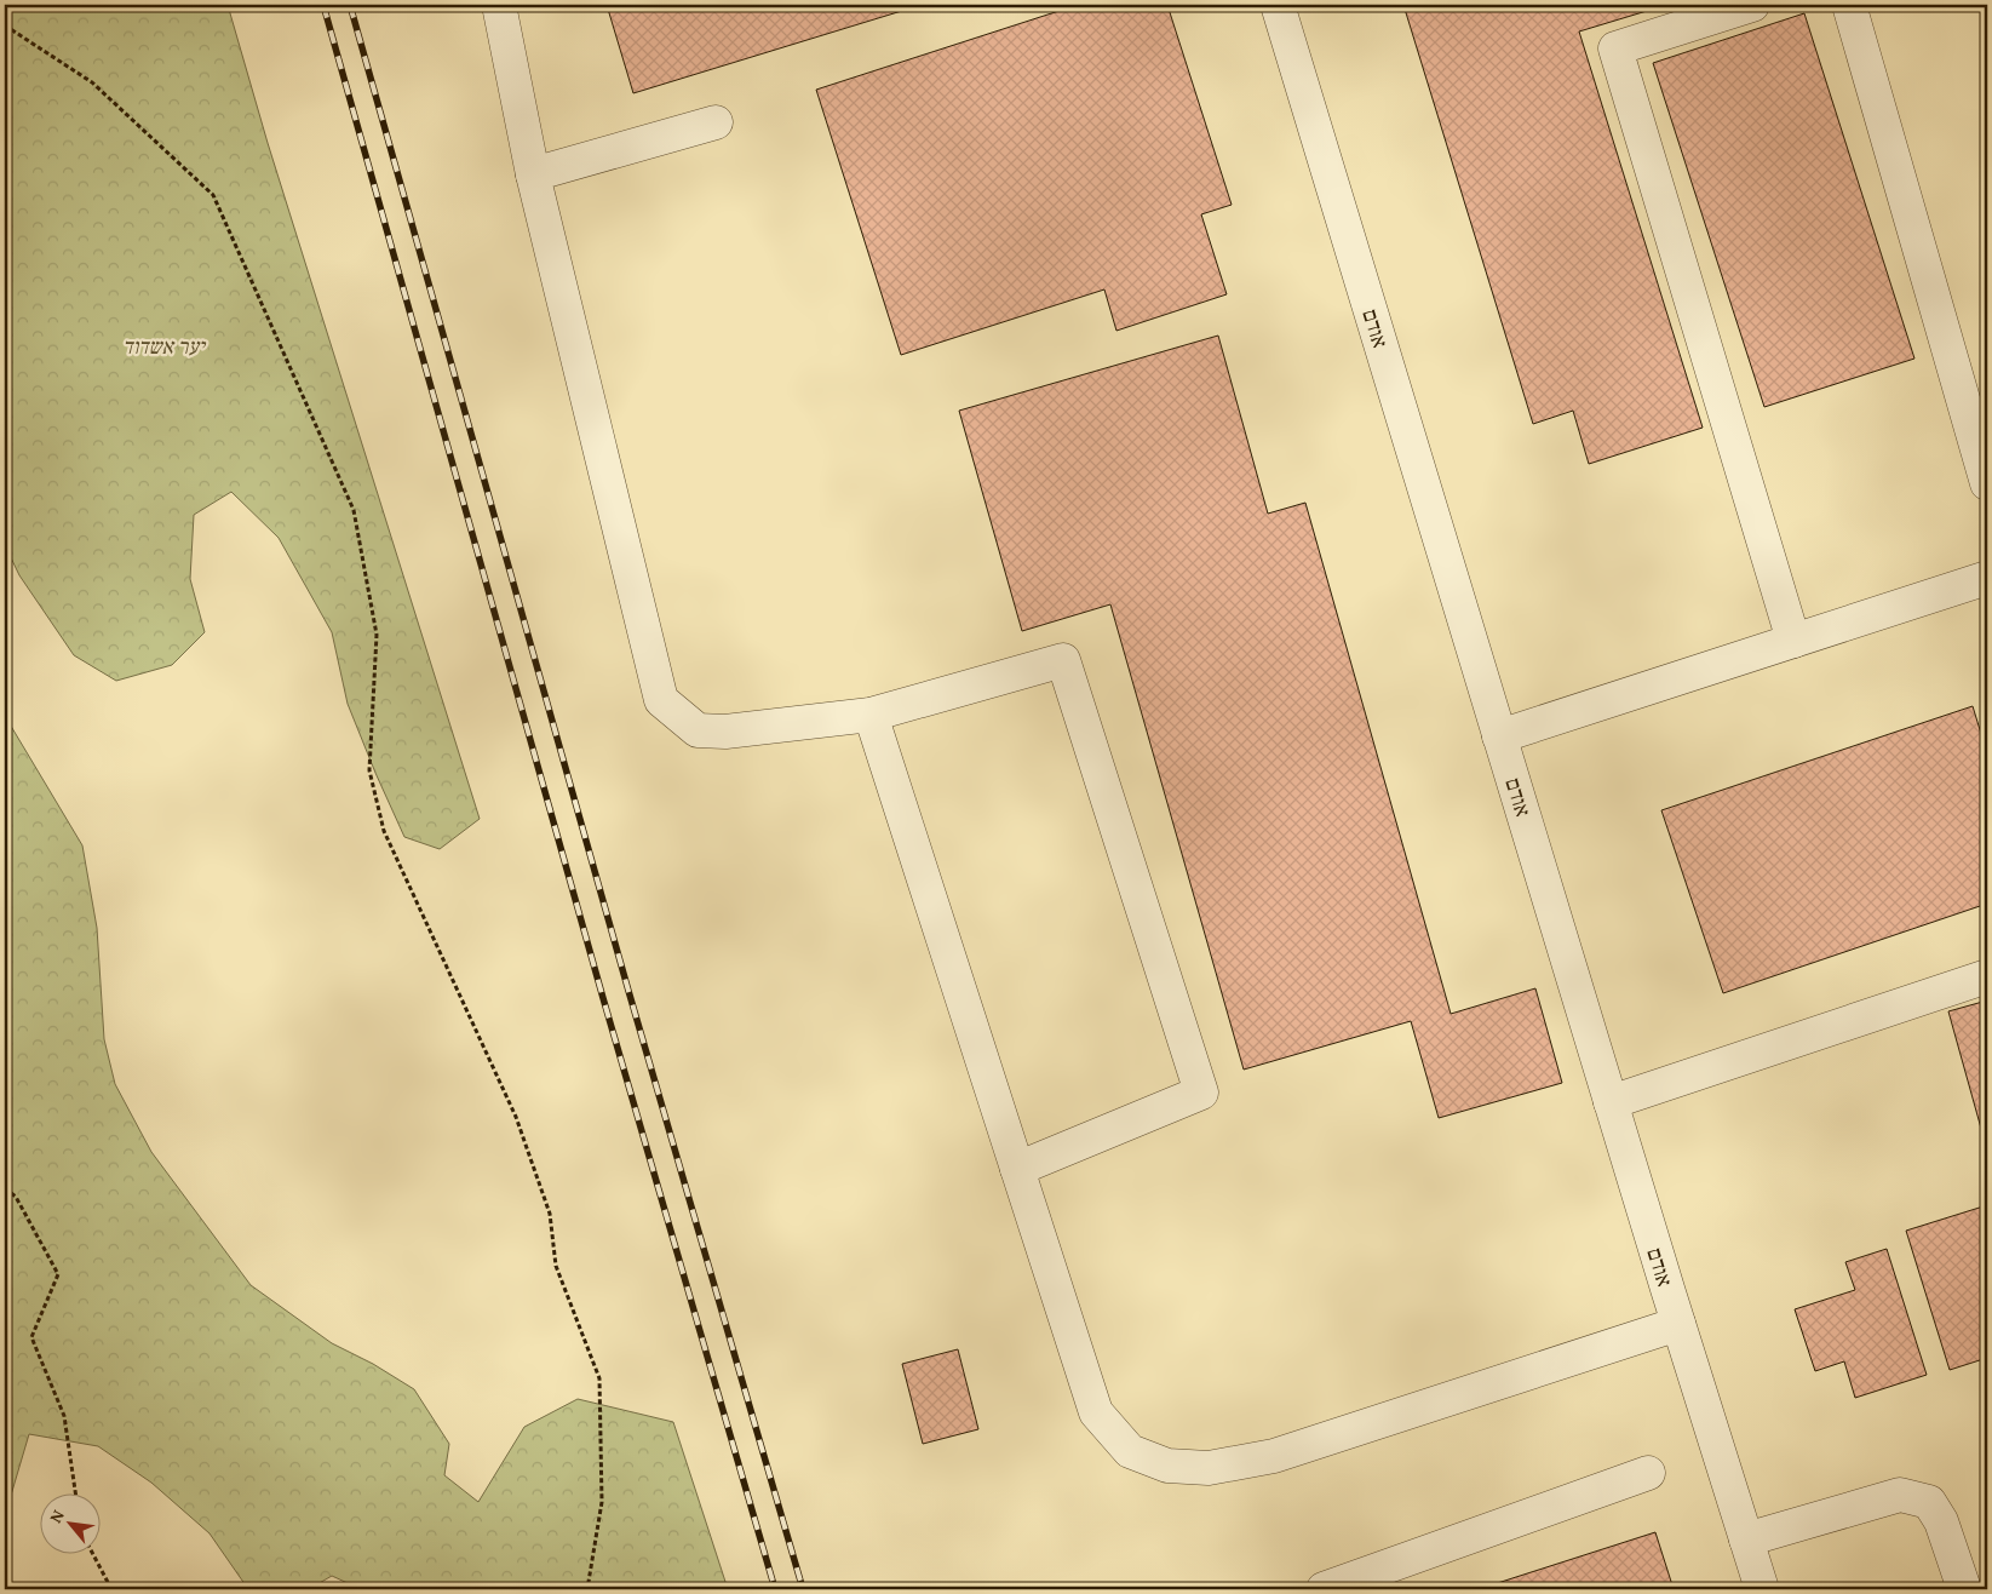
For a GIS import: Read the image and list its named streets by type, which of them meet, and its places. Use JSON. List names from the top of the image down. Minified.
{"streets":{"street":["אודם"]},"parks":["יער אשדוד"],"north":"top left"}
